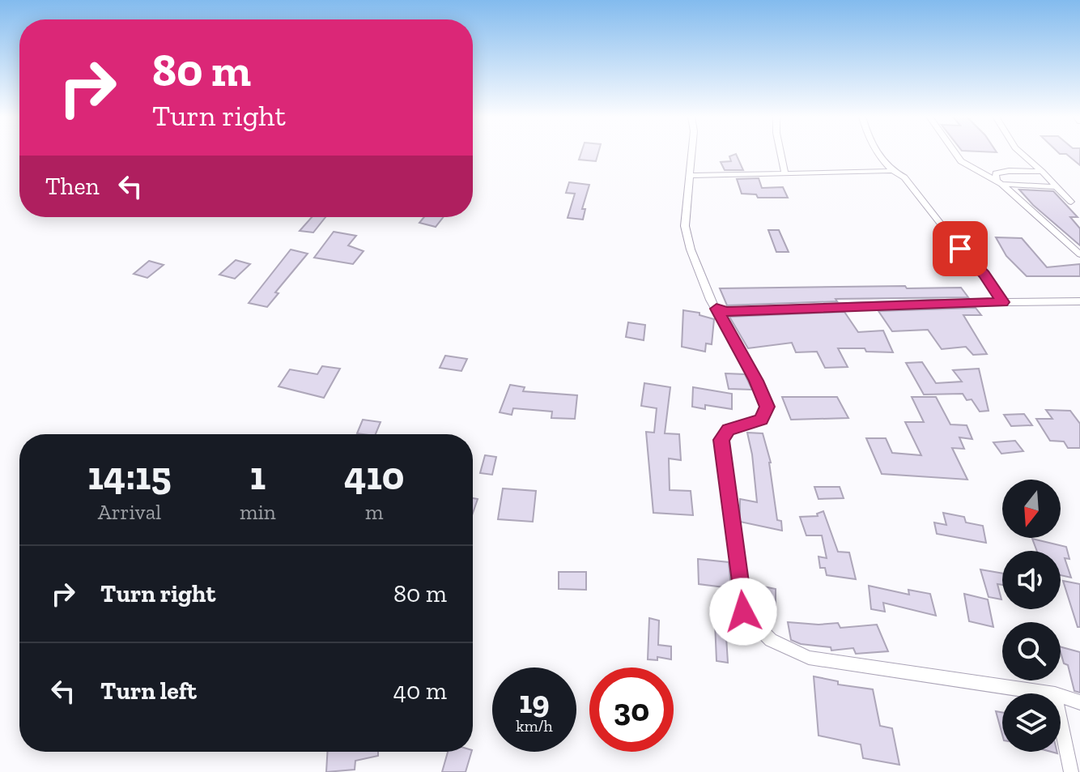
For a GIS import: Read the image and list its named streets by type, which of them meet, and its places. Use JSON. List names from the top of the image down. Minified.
{"north":"bottom","page":{"turn":["80 m","Turn right"],"then":"Then","eta":["14:15","Arrival","1","min","410","m"],"list":[{"name":"Turn right","value":"80 m"},{"name":"Turn left","value":"40 m"}],"speed":"19 km/h","limit":"30"}}
